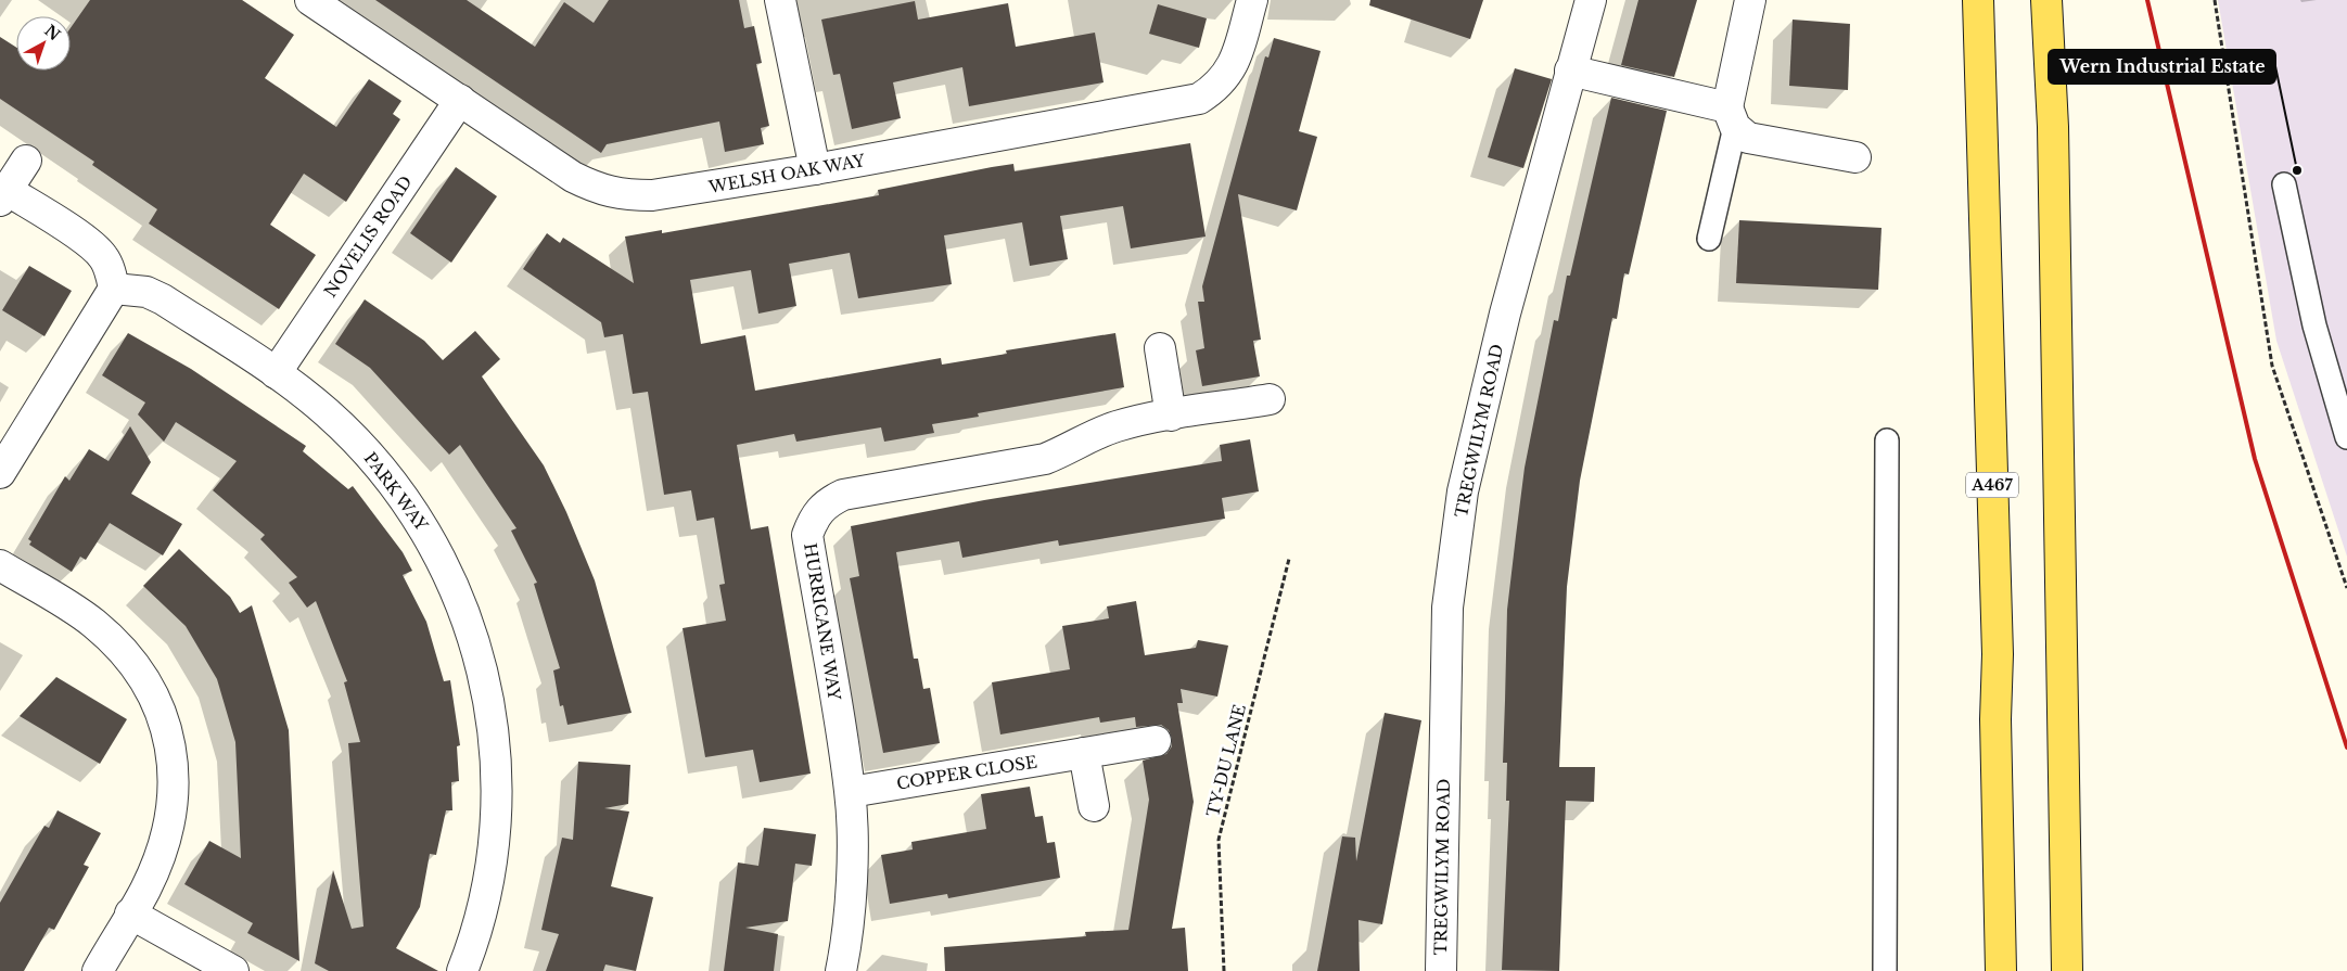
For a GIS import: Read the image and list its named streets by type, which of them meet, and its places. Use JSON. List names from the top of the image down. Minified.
{"streets":{"main road":["A467"],"street":["WELSH OAK WAY","NOVELIS ROAD","TREGWILYM ROAD","PARK WAY","HURRICANE WAY","COPPER CLOSE"],"path":["TY-DU LANE"]},"crossings":[["WELSH OAK WAY","NOVELIS ROAD"],["NOVELIS ROAD","PARK WAY"],["HURRICANE WAY","COPPER CLOSE"]],"places":["Wern Industrial Estate"],"north":"top right"}
